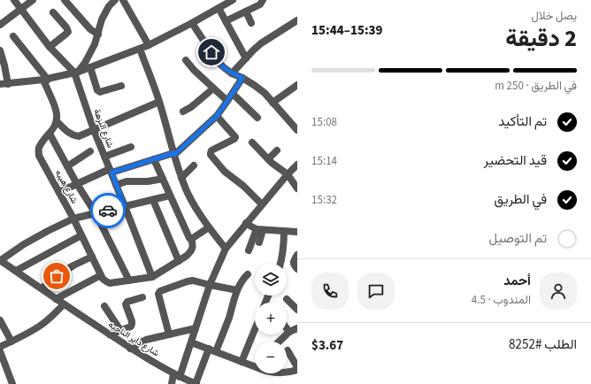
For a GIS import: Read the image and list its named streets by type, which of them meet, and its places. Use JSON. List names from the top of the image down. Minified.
{"streets":{"street":["شارع النزهة","شارع هيبه","شارع داير الناحيه"]},"page":{"heading":["2 دقيقة","يصل خلال","15:39–15:44"],"panel":["أحمد","المندوب · 4.5","الطلب #8252","$3.67"],"bar":"في الطريق · 250 m","list":[["تم التأكيد","15:08"],["قيد التحضير","15:14"],["في الطريق","15:32"],"تم التوصيل"],"map_buttons":["+","−"]}}
